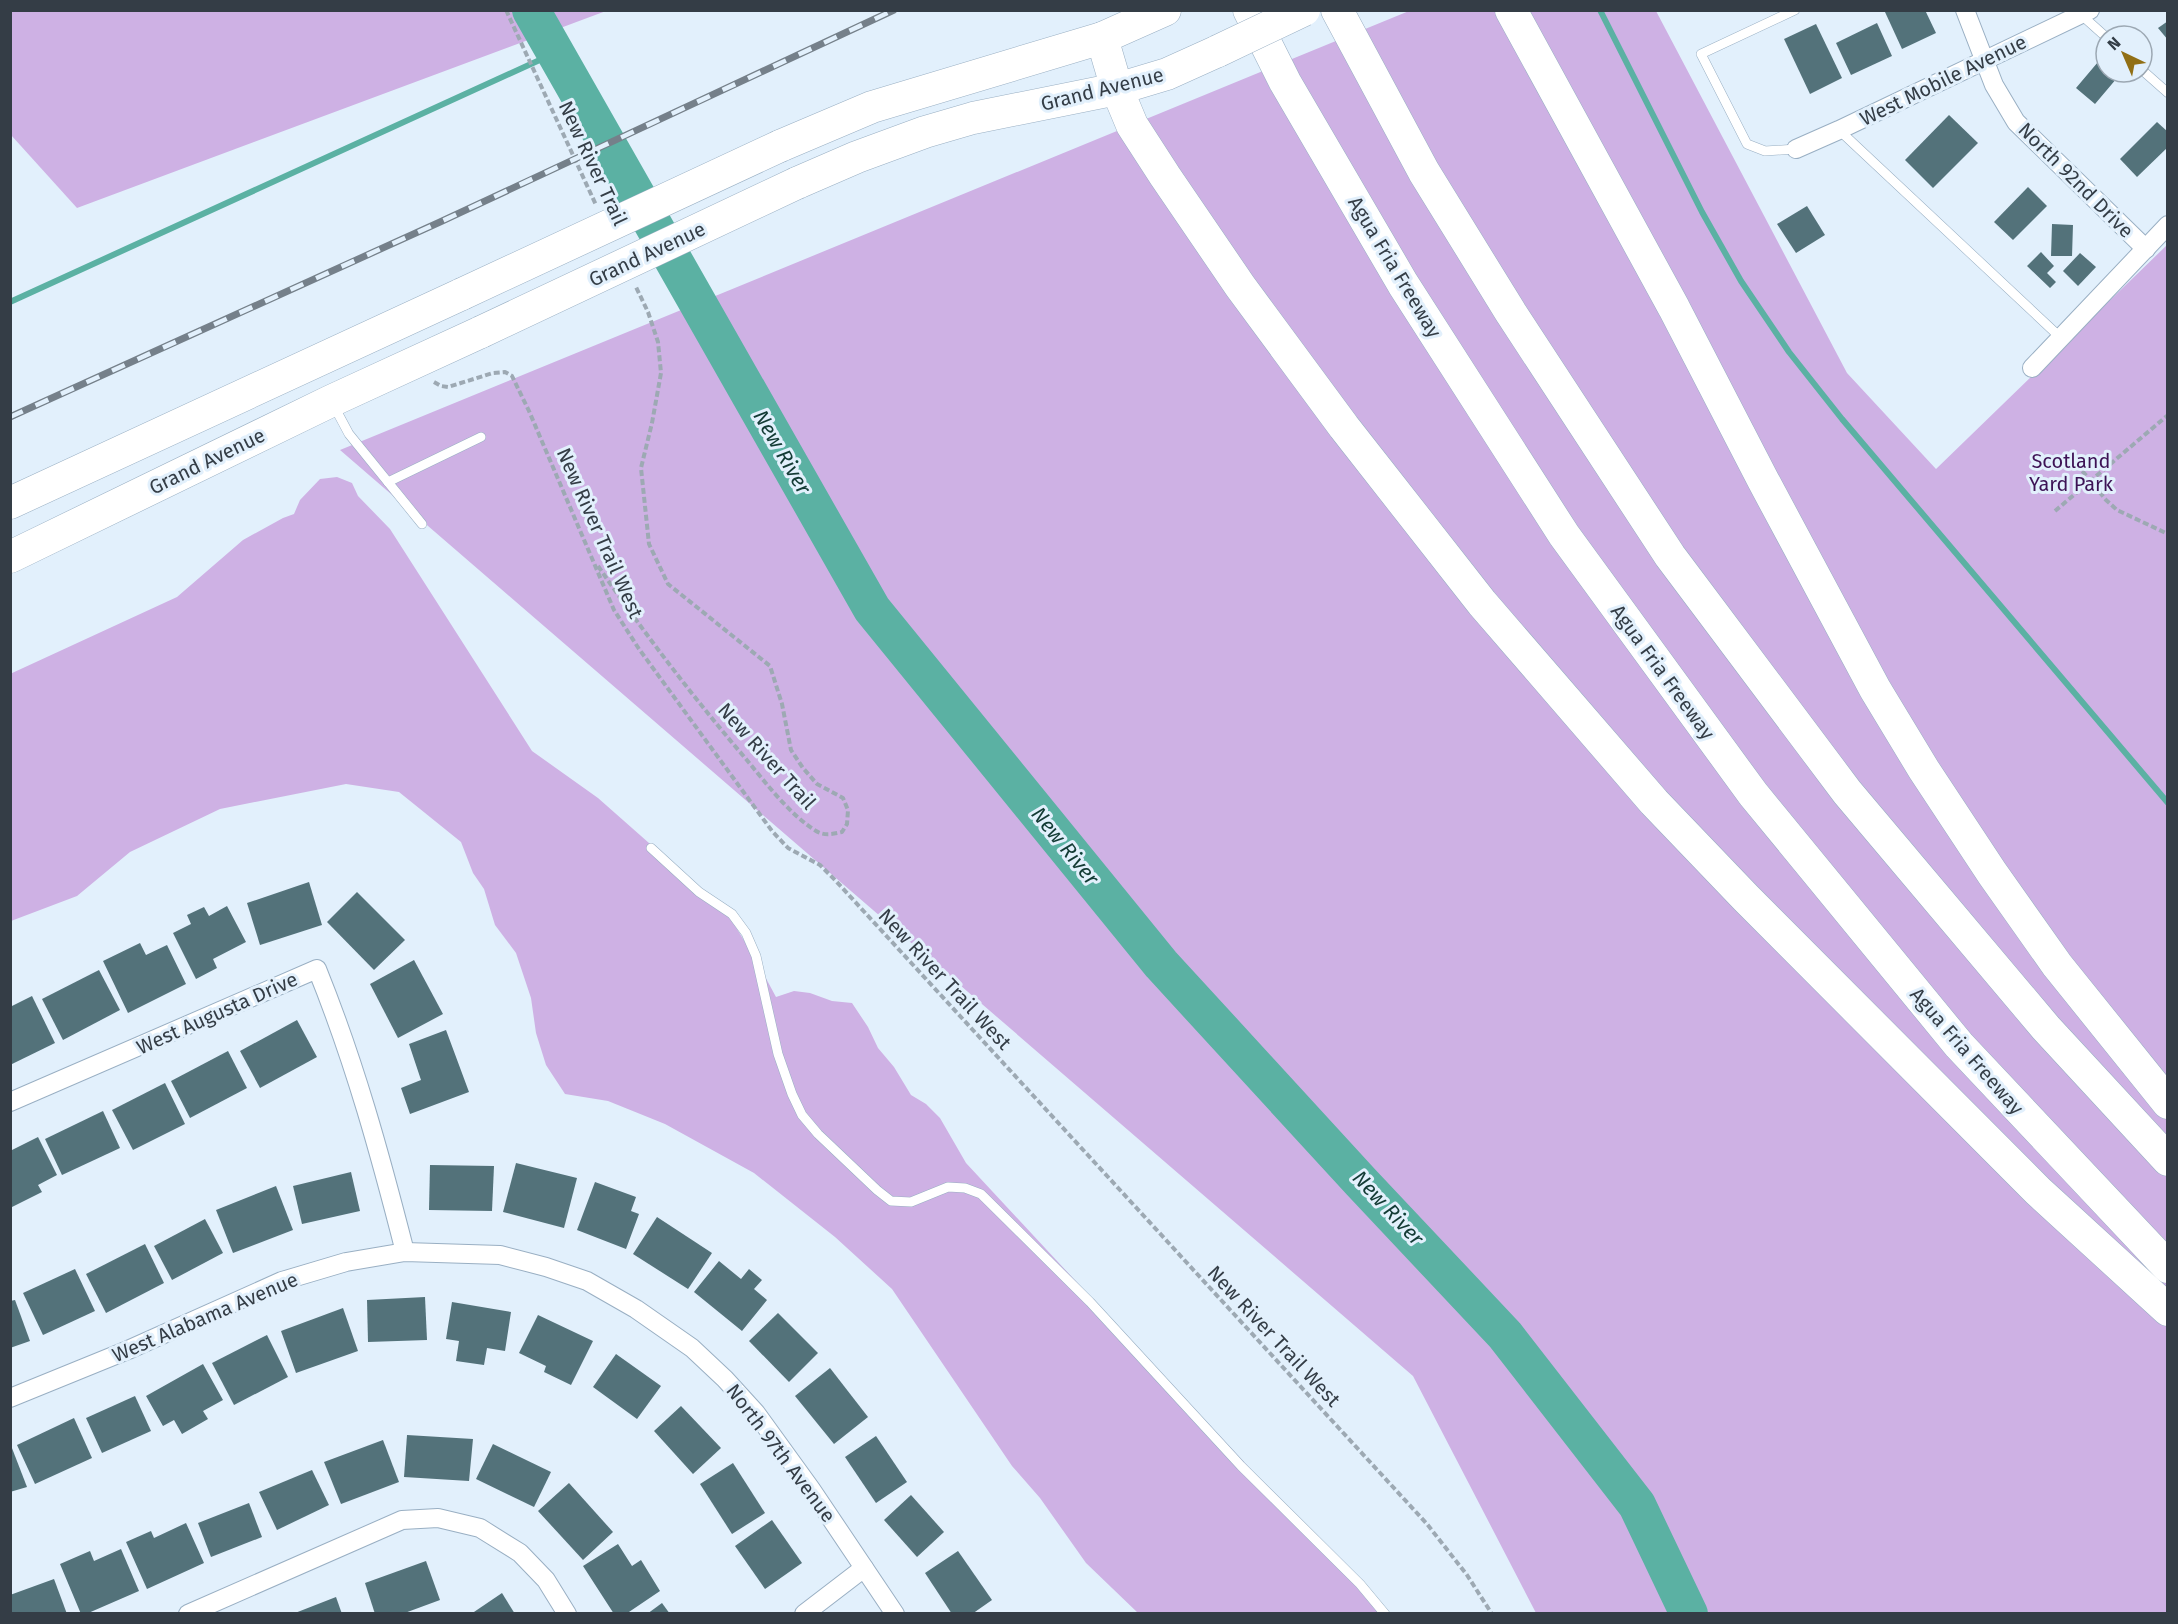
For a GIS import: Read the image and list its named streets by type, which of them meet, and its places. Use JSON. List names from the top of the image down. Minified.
{"streets":{"highway":["Grand Avenue","Agua Fria Freeway"],"street":["West Mobile Avenue","North 92nd Drive","West Augusta Drive","West Alabama Avenue","North 97th Avenue"],"path":["New River Trail","New River Trail West"]},"crossings":[["West Mobile Avenue","North 92nd Drive"],["New River Trail","New River Trail West"],["West Augusta Drive","West Alabama Avenue"],["West Augusta Drive","North 97th Avenue"],["West Alabama Avenue","North 97th Avenue"]],"water":["New River"],"parks":["Scotland Yard Park"],"north":"top left"}
